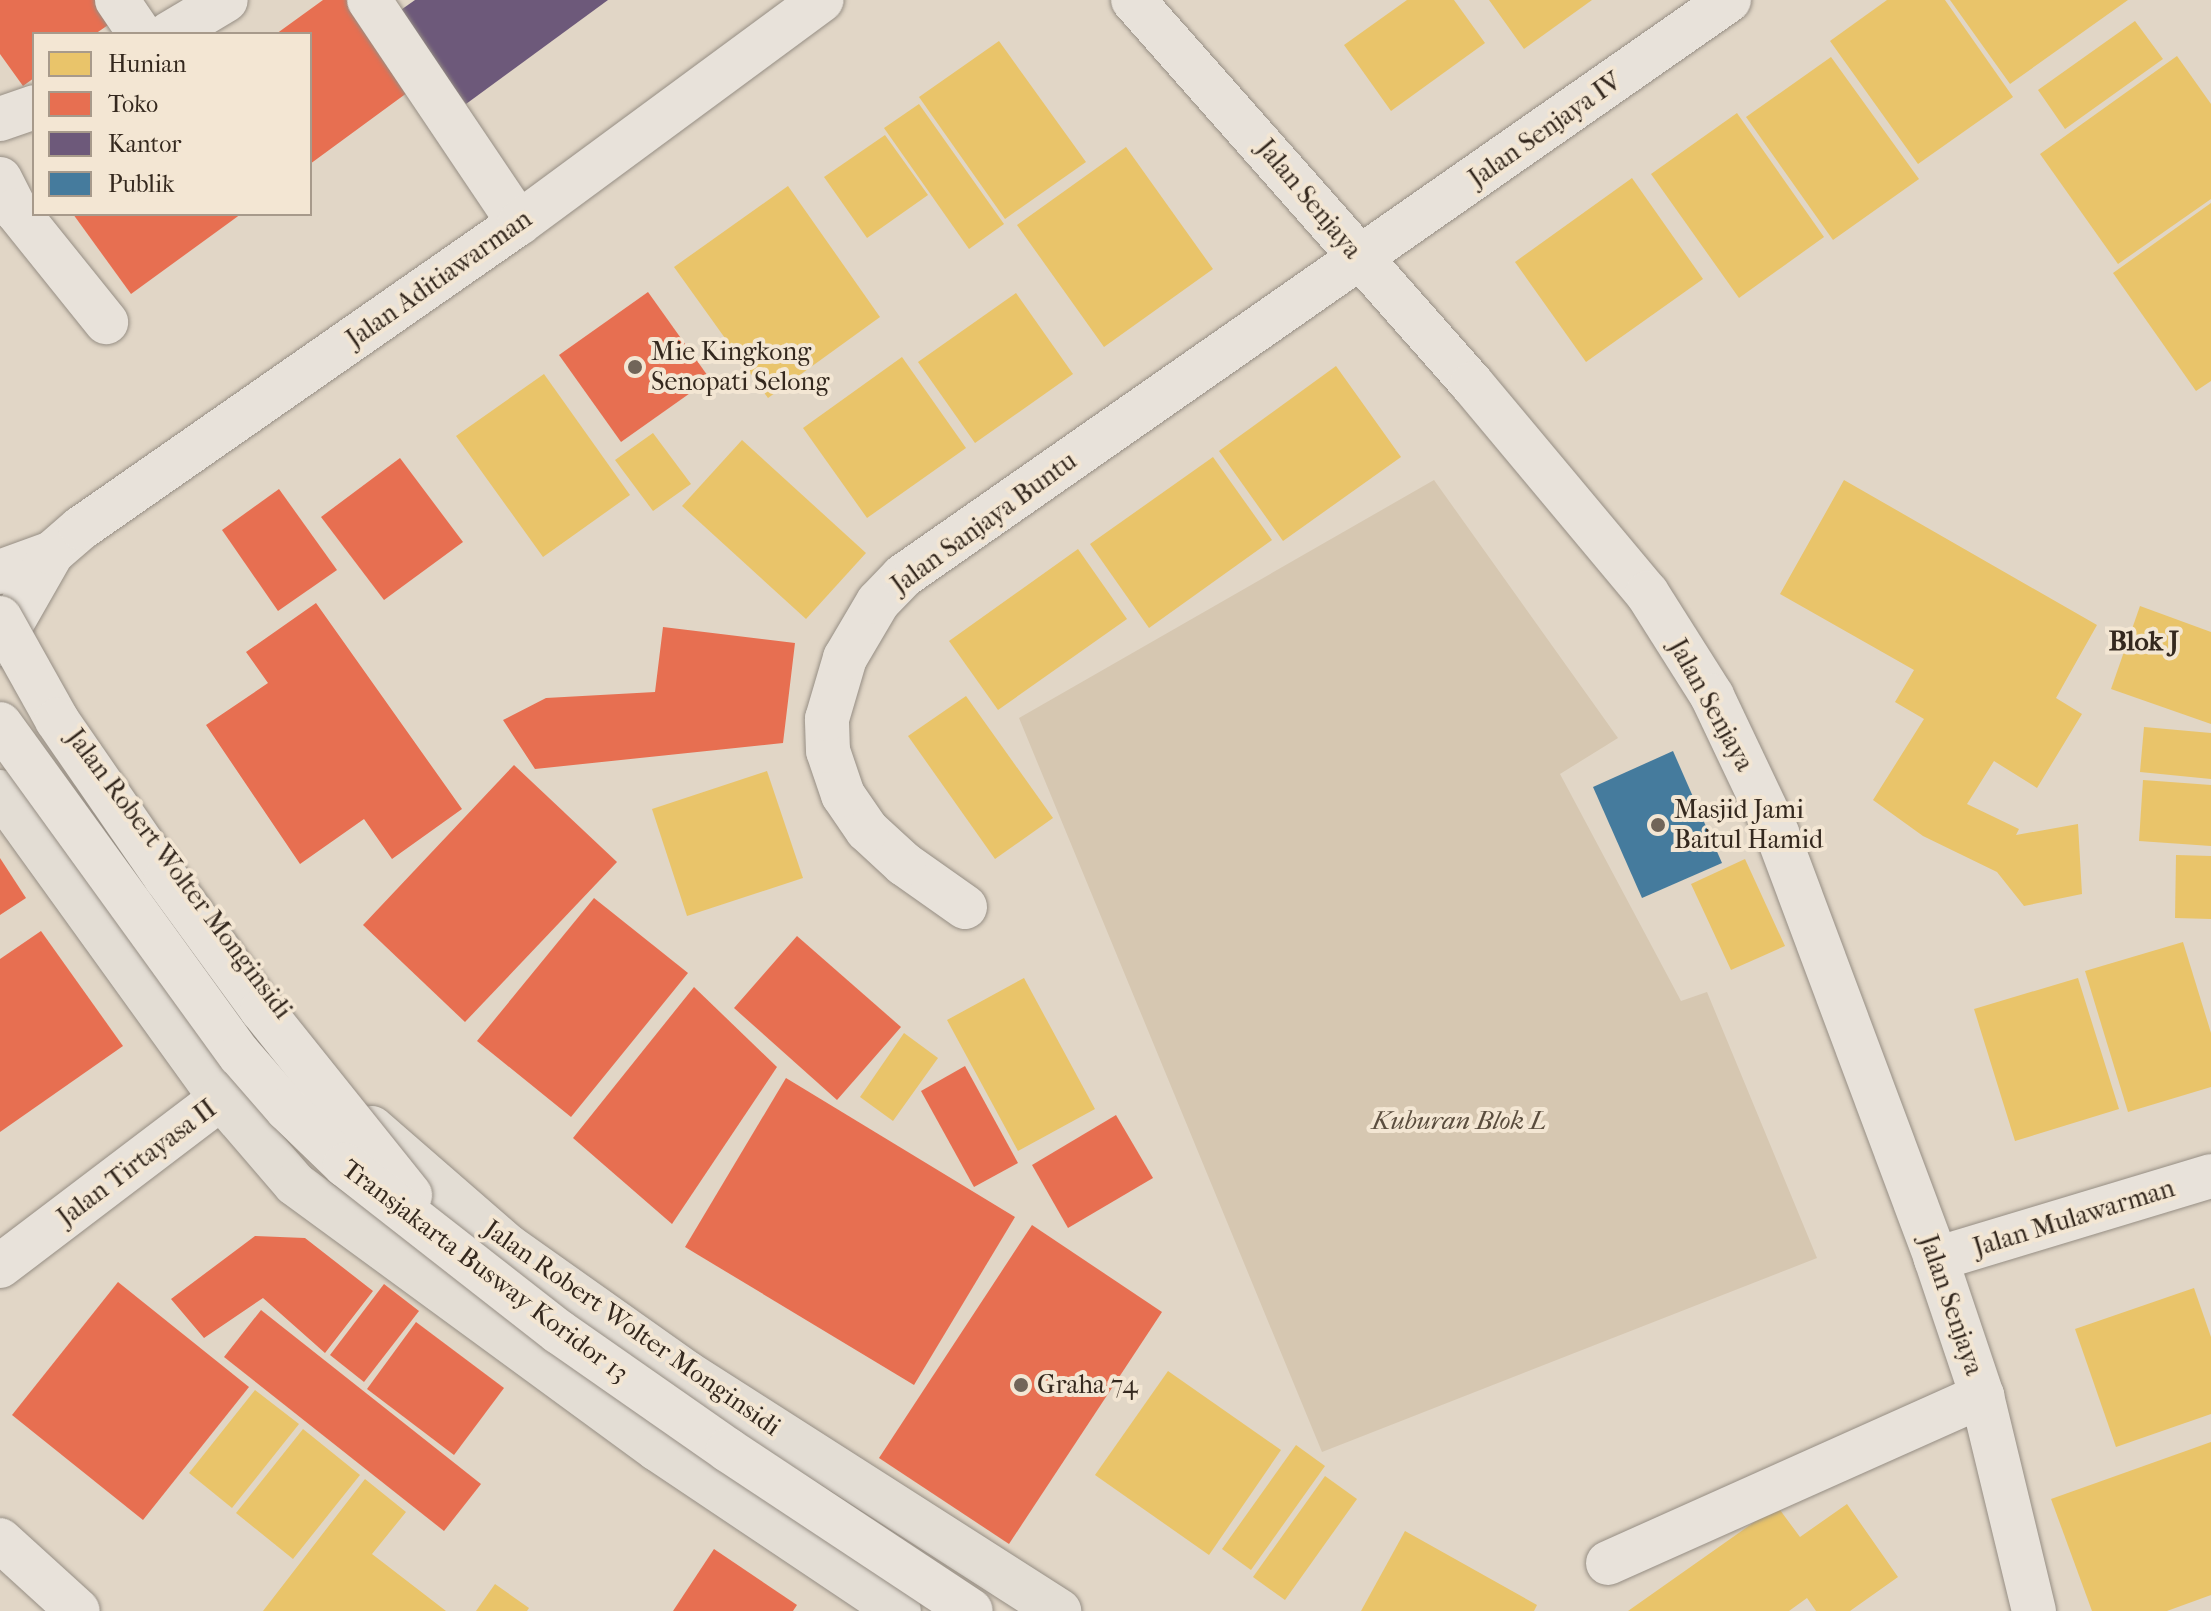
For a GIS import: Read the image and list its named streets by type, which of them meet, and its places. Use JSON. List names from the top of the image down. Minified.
{"streets":{"main road":["Jalan Robert Wolter Monginsidi"],"street":["Jalan Senjaya IV","Jalan Senjaya","Jalan Aditiawarman","Jalan Sanjaya Buntu","Jalan Tirtayasa II","Jalan Mulawarman","Transjakarta Busway Koridor 13"]},"crossings":[["Jalan Senjaya IV","Jalan Senjaya"],["Jalan Senjaya IV","Jalan Sanjaya Buntu"],["Jalan Senjaya","Jalan Sanjaya Buntu"],["Jalan Senjaya","Jalan Mulawarman"],["Jalan Aditiawarman","Jalan Robert Wolter Monginsidi"],["Jalan Robert Wolter Monginsidi","Jalan Tirtayasa II"]],"districts":["Blok J"],"parks":["Kuburan Blok L"],"places":["Mie Kingkong Senopati Selong","Masjid Jami Baitul Hamid","Graha 74"],"legend":["Hunian","Toko","Kantor","Publik"]}
